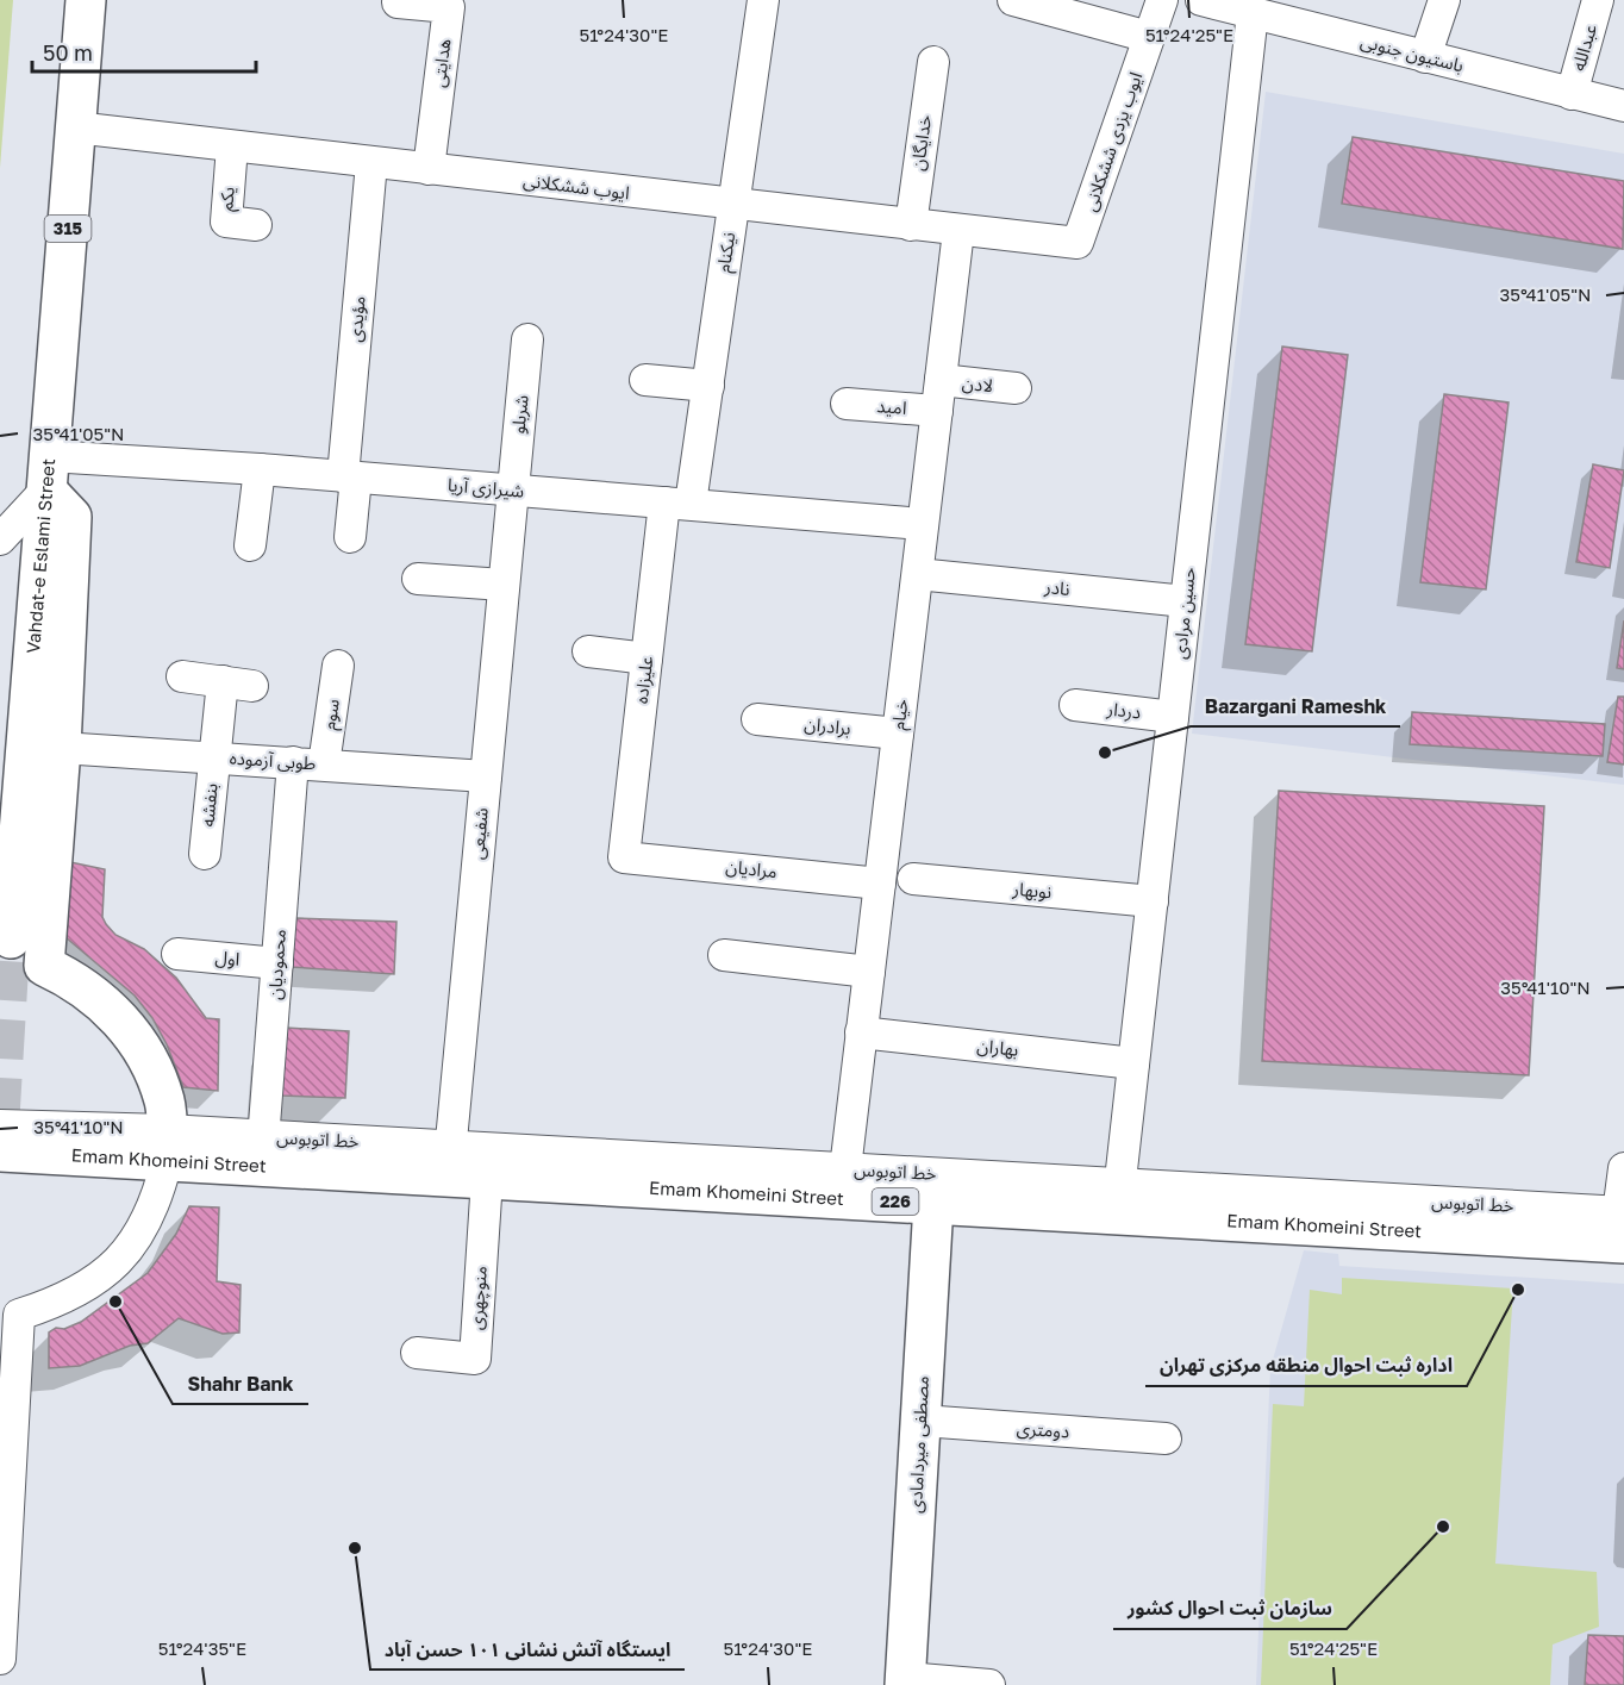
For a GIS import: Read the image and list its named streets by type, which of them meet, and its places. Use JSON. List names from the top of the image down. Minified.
{"streets":{"main road":["315","Vahdat-e Eslami Street","Emam Khomeini Street","226","مصطفی میردامادی"],"street":["عبدالله","باستیون جنوبی","هدایتی","ایوب یزدی ششکلانی","خدایگان","ایوب ششکلانی","یکم","نیکنام","مؤیدی","لادن","امید","شربلو","شیرازی آریا","نادر","حسین مرادی","علیزاده","دردار","سوم","خیام","برادران","طوبی آزموده","بنفشه","شفیعی","مرادیان","نوبهار","اول","محمودیان","بهاران","خط اتوبوس","منوچهری","دومتری"]},"crossings":[["عبدالله","باستیون جنوبی"],["باستیون جنوبی","حسین مرادی"],["هدایتی","ایوب ششکلانی"],["ایوب یزدی ششکلانی","ایوب ششکلانی"],["خدایگان","ایوب ششکلانی"],["ایوب ششکلانی","یکم"],["ایوب ششکلانی","نیکنام"],["ایوب ششکلانی","مؤیدی"],["ایوب ششکلانی","Vahdat-e Eslami Street"],["ایوب ششکلانی","خیام"],["نیکنام","شیرازی آریا"],["نیکنام","علیزاده"],["مؤیدی","شیرازی آریا"],["لادن","خیام"],["امید","خیام"],["شربلو","شیرازی آریا"],["شربلو","شفیعی"],["شیرازی آریا","Vahdat-e Eslami Street"],["شیرازی آریا","علیزاده"],["شیرازی آریا","خیام"],["شیرازی آریا","شفیعی"],["نادر","حسین مرادی"],["حسین مرادی","دردار"],["حسین مرادی","نوبهار"],["حسین مرادی","بهاران"],["حسین مرادی","خط اتوبوس"],["حسین مرادی","Emam Khomeini Street"],["علیزاده","مرادیان"],["سوم","طوبی آزموده"],["خیام","برادران"],["خیام","مرادیان"],["خیام","بهاران"],["خیام","خط اتوبوس"],["خیام","Emam Khomeini Street"],["طوبی آزموده","بنفشه"],["طوبی آزموده","شفیعی"],["طوبی آزموده","محمودیان"],["شفیعی","خط اتوبوس"],["شفیعی","Emam Khomeini Street"],["اول","محمودیان"],["محمودیان","Emam Khomeini Street"],["خط اتوبوس","Emam Khomeini Street"],["Emam Khomeini Street","منوچهری"],["Emam Khomeini Street","مصطفی میردامادی"],["دومتری","مصطفی میردامادی"]],"places":["Bazargani Rameshk","اداره ثبت احوال منطقه مركزی تهران","Shahr Bank","سازمان ثبت احوال کشور","ایستگاه آتش نشانی ۱۰۱ حسن آباد"],"scale_bar":"50 m","coordinates":["51°24'30\"E","51°24'25\"E","35°41'05\"N","35°41'10\"N","51°24'35\"E"]}
